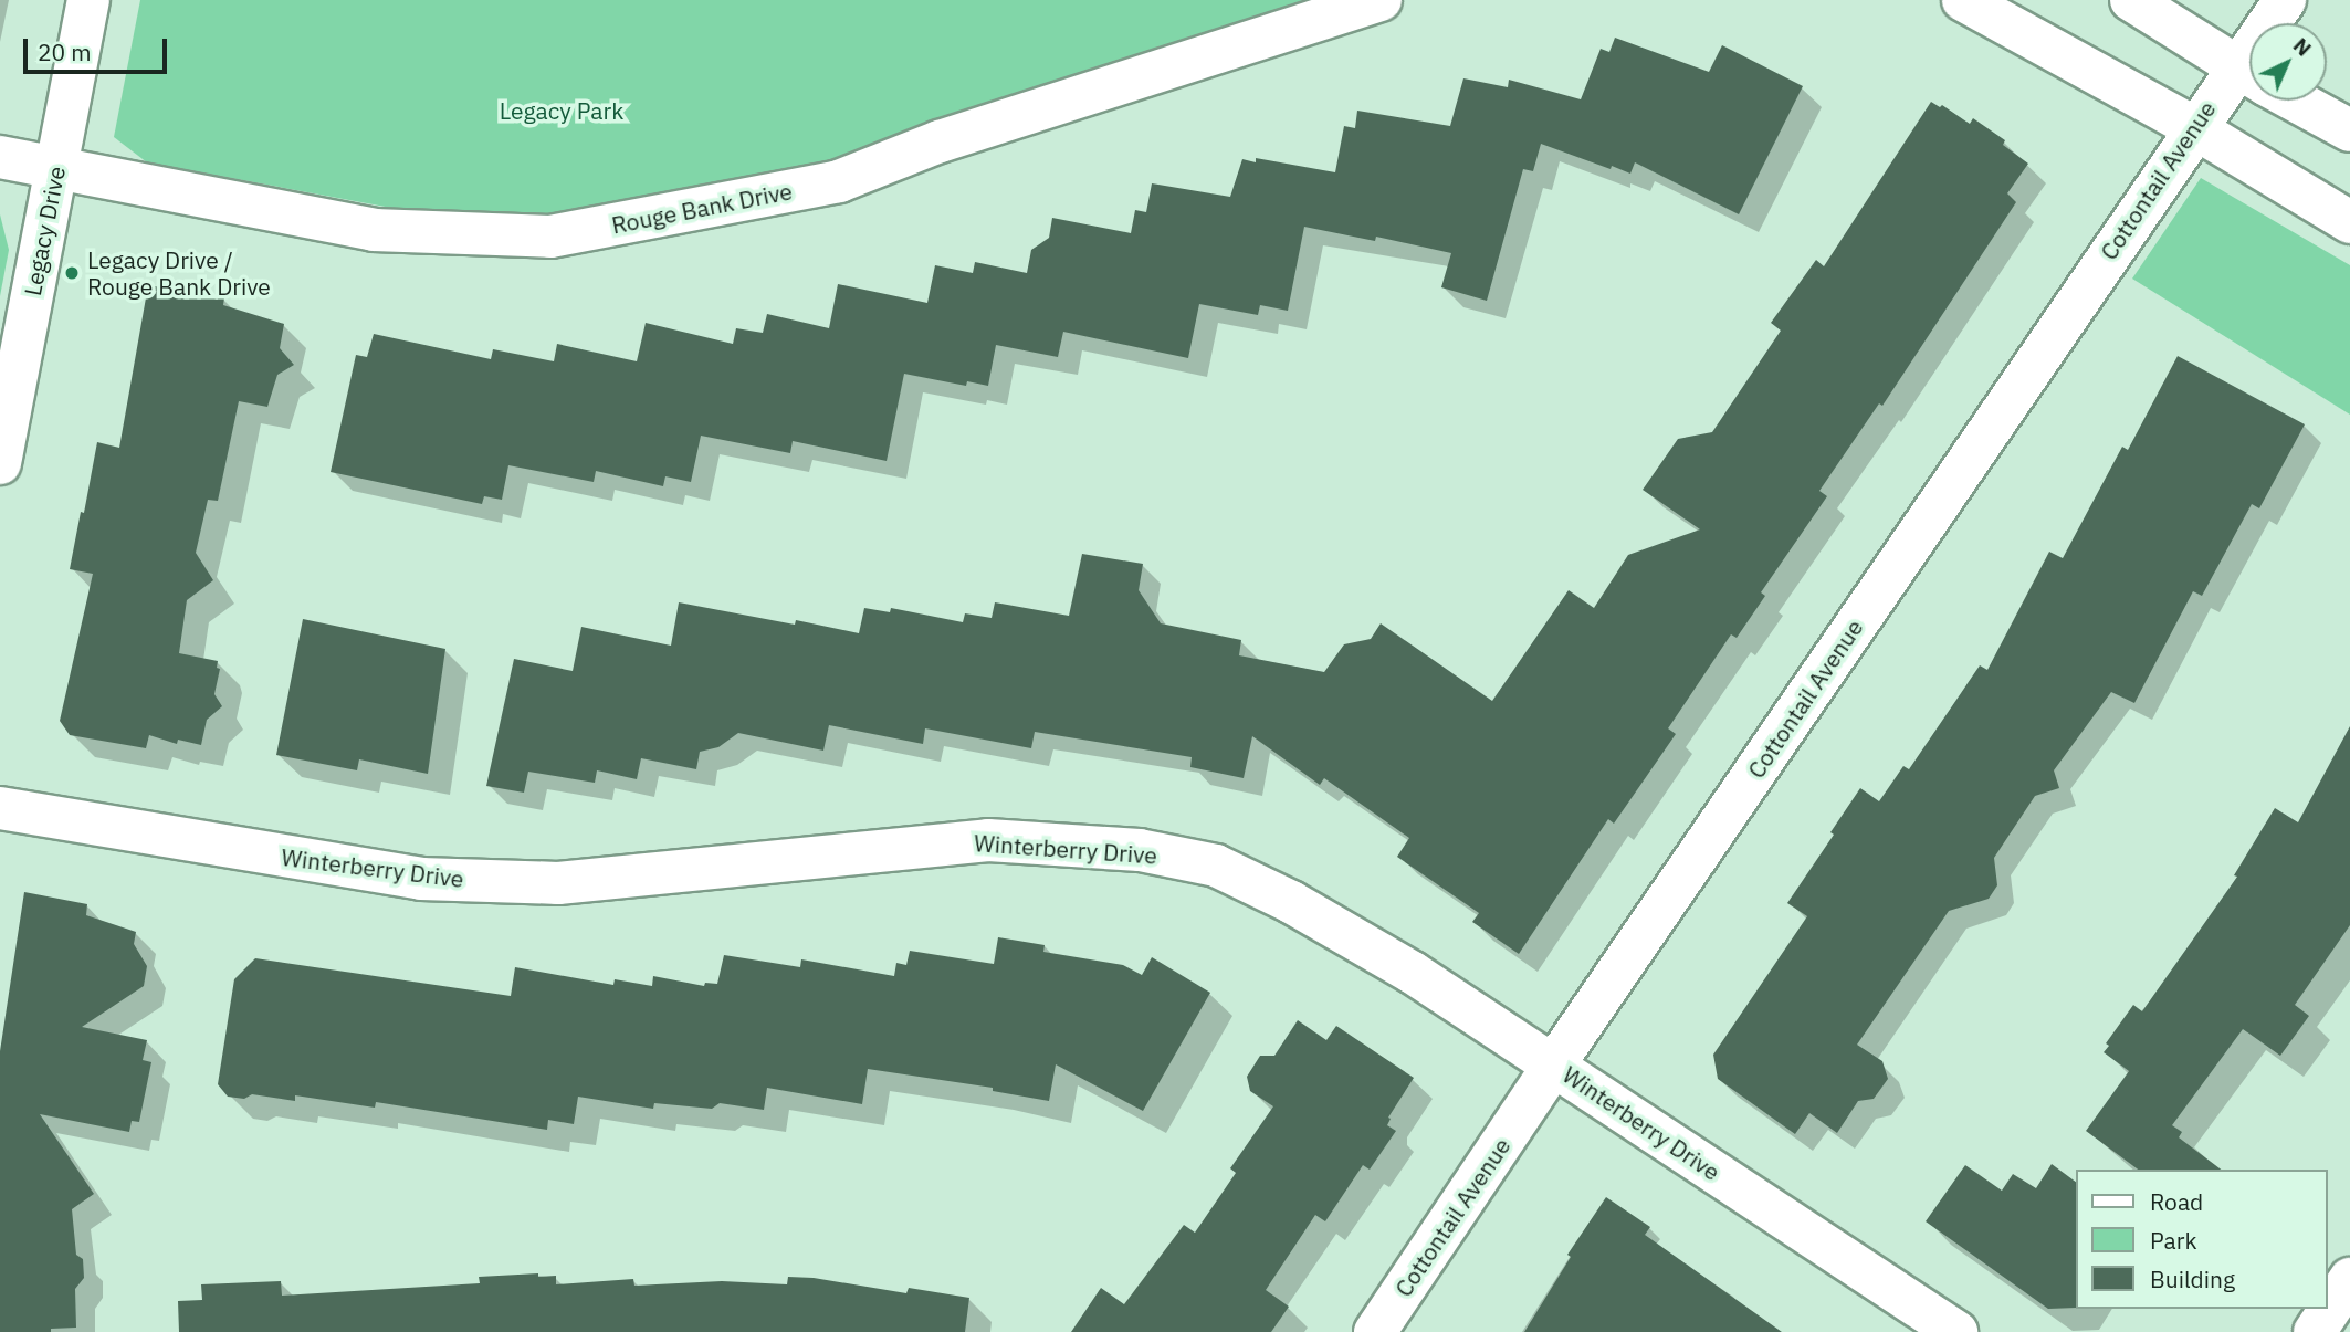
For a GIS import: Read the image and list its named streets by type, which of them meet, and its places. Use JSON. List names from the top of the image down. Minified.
{"streets":{"street":["Cottontail Avenue","Rouge Bank Drive","Legacy Drive","Winterberry Drive"]},"crossings":[["Cottontail Avenue","Winterberry Drive"],["Rouge Bank Drive","Legacy Drive"]],"parks":["Legacy Park"],"places":["Legacy Drive / Rouge Bank Drive"],"legend":["Road","Park","Building"],"scale_bar":"20 m","north":"top right"}
